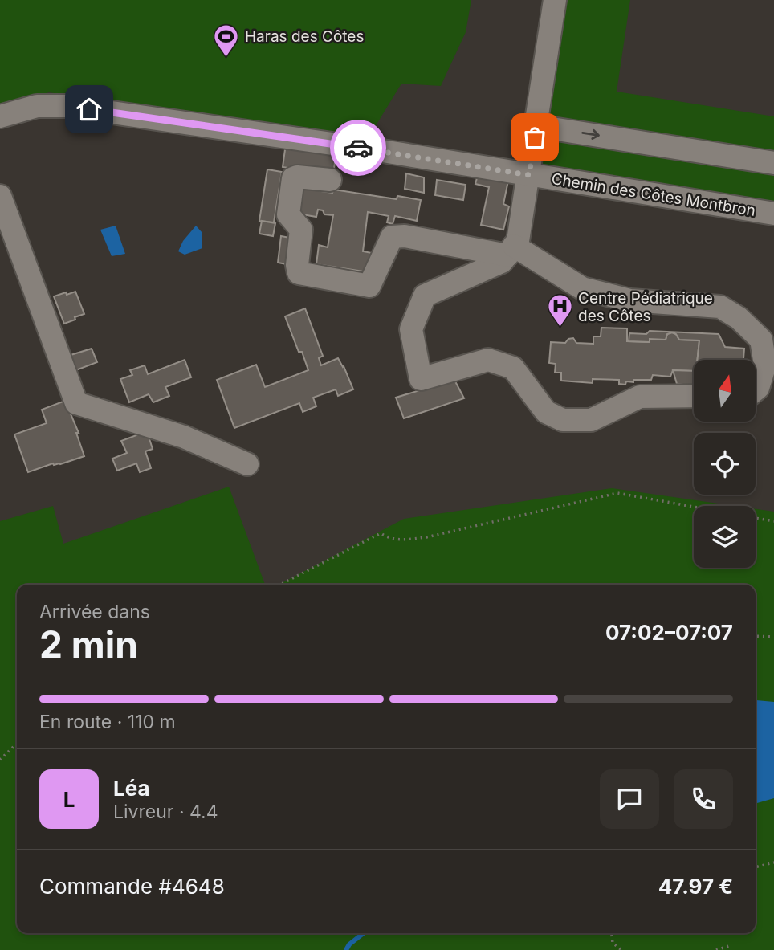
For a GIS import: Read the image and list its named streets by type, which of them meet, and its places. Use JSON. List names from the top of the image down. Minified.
{"streets":{"street":["Chemin des Côtes Montbron"]},"places":{"sports":["Haras des Côtes"],"hospital":["Centre Pédiatrique des Côtes"]},"north":"top","page":{"heading":["2 min","Arrivée dans","07:02–07:07"],"panel":["Léa","Livreur · 4.4","Commande #4648","47.97 €"],"bar":"En route · 110 m","round":"L"}}
